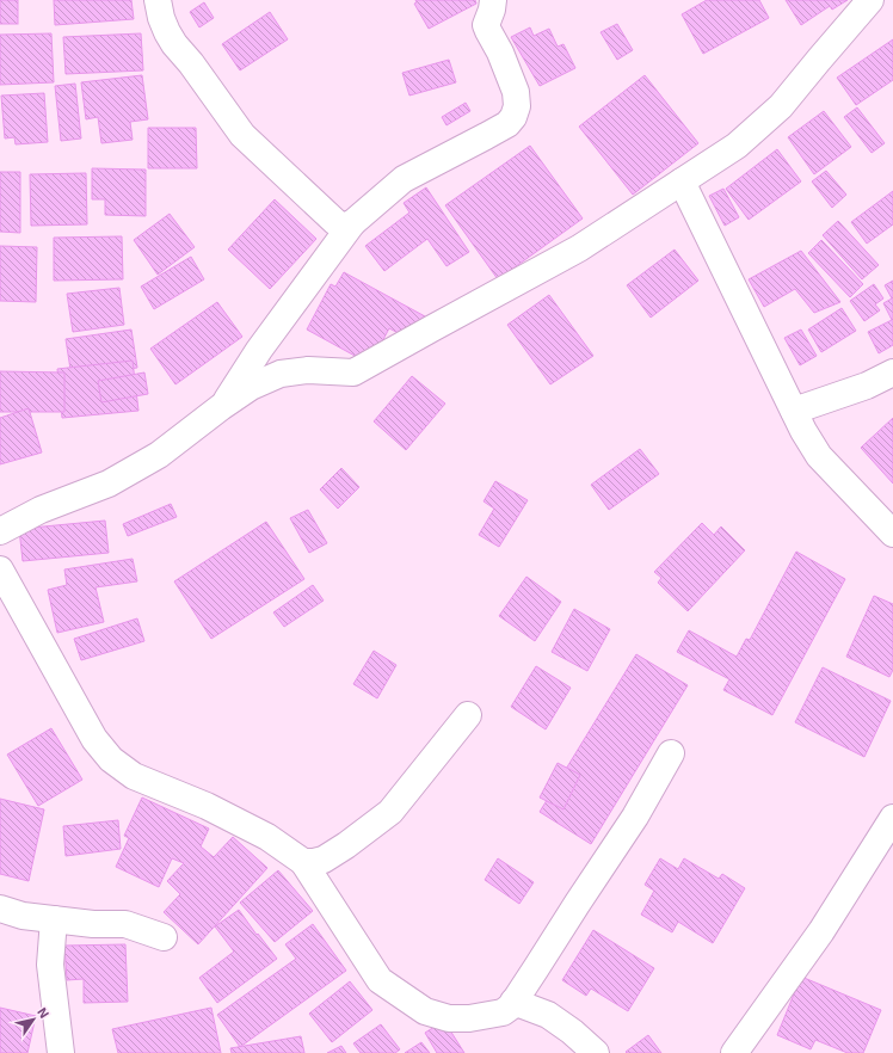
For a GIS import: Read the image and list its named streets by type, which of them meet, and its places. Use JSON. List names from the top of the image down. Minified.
{"north":"top right"}
